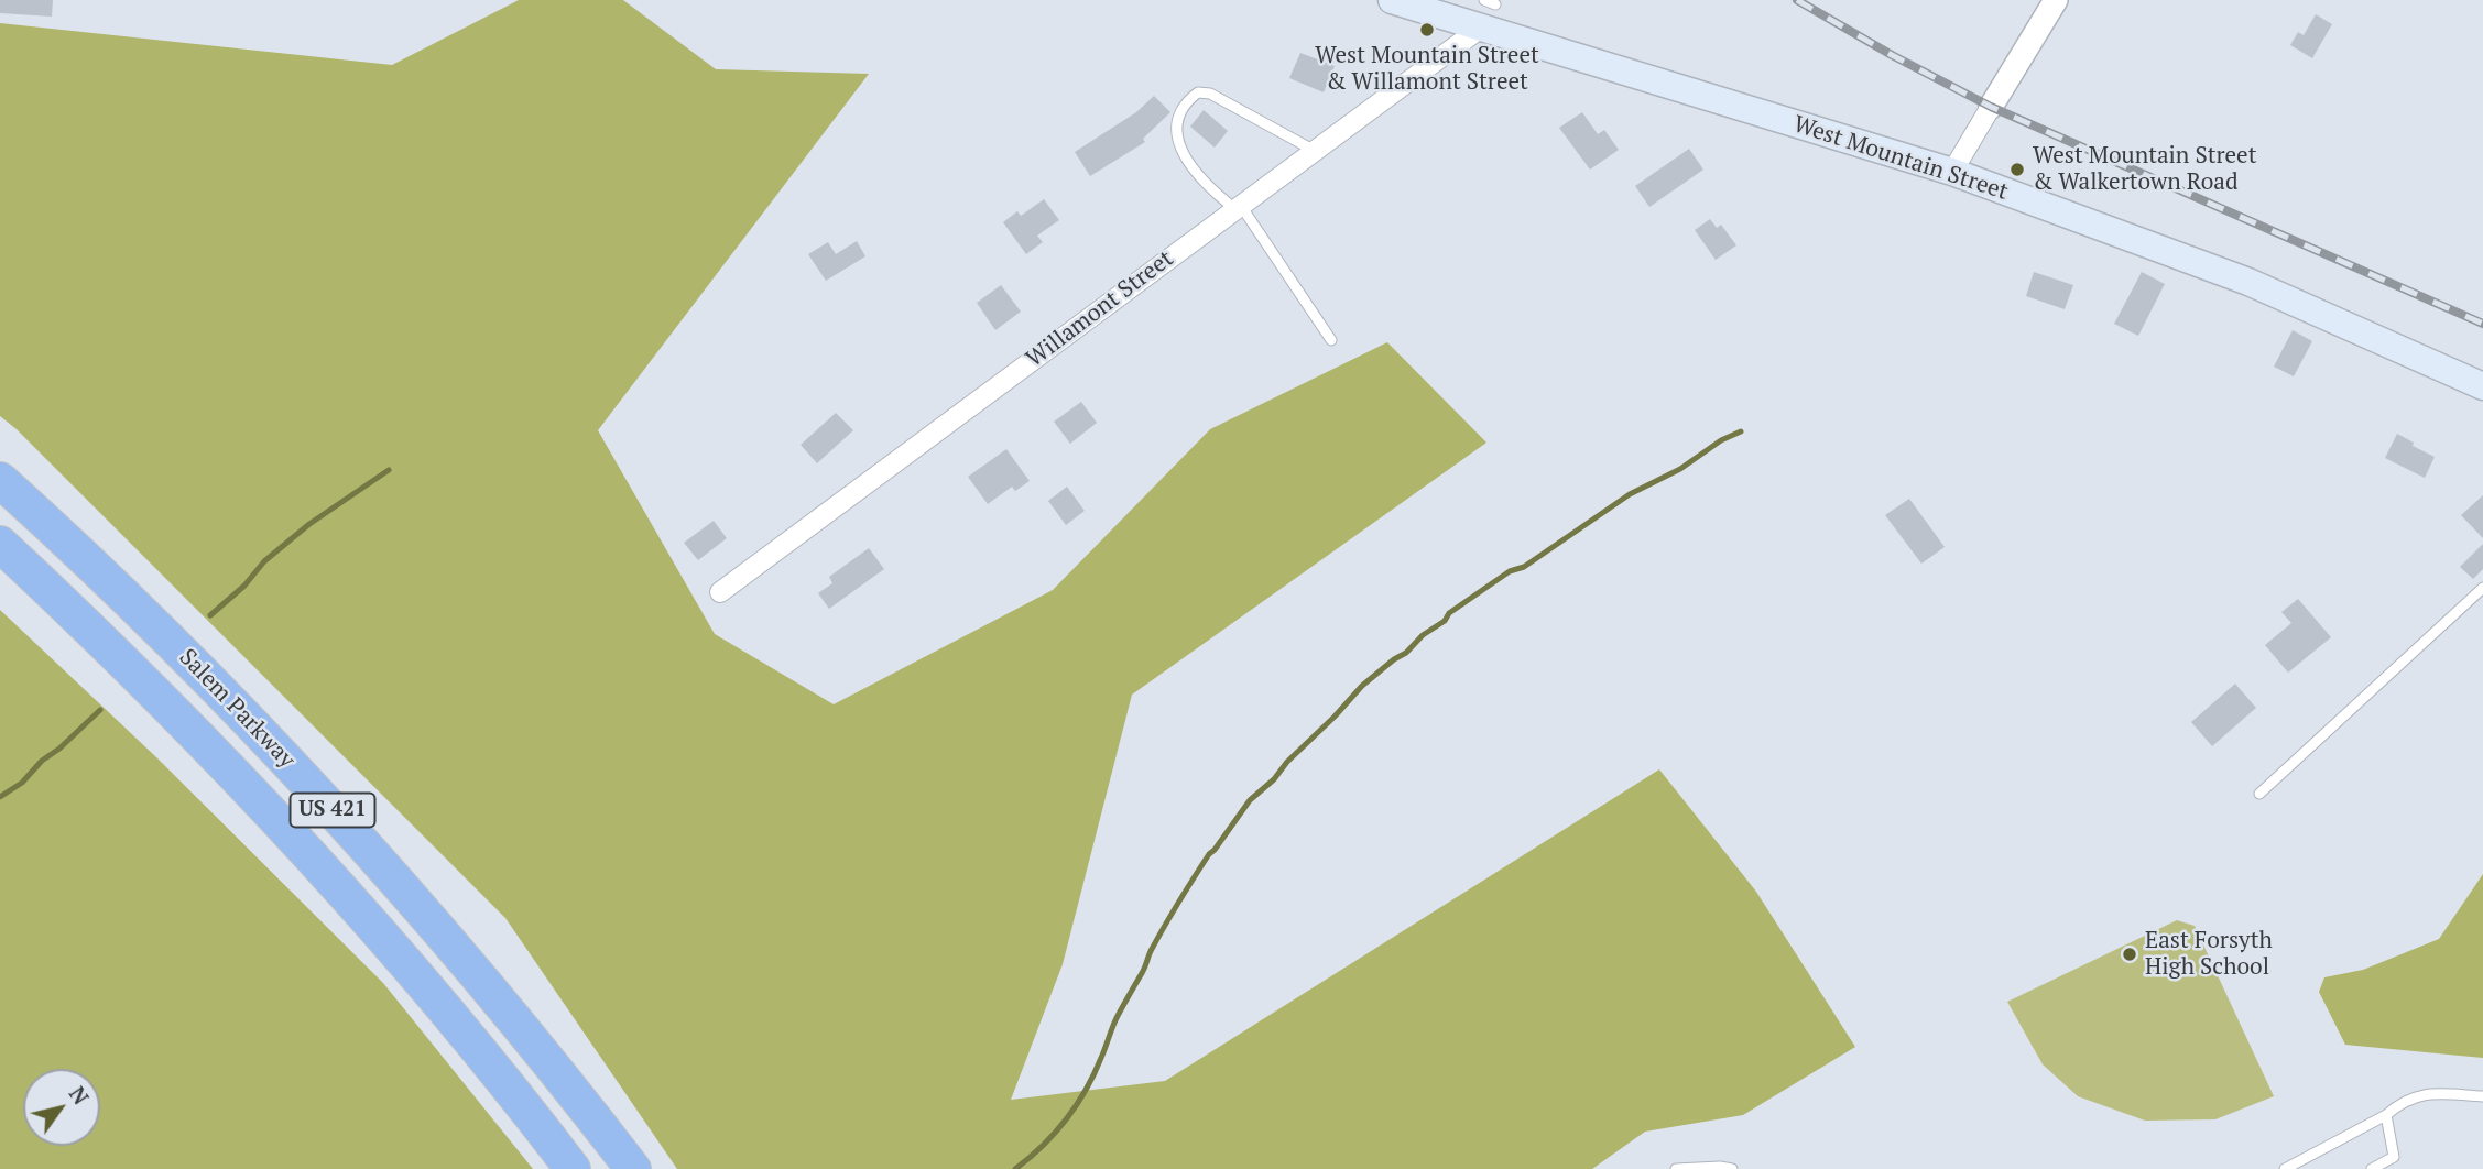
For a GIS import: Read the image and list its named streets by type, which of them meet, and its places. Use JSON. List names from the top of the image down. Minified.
{"streets":{"highway":["Salem Parkway","US 421"],"main road":["West Mountain Street"],"street":["Willamont Street"]},"crossings":[["West Mountain Street","Willamont Street"]],"places":["West Mountain Street & Willamont Street","West Mountain Street & Walkertown Road","East Forsyth High School"],"north":"top right"}
